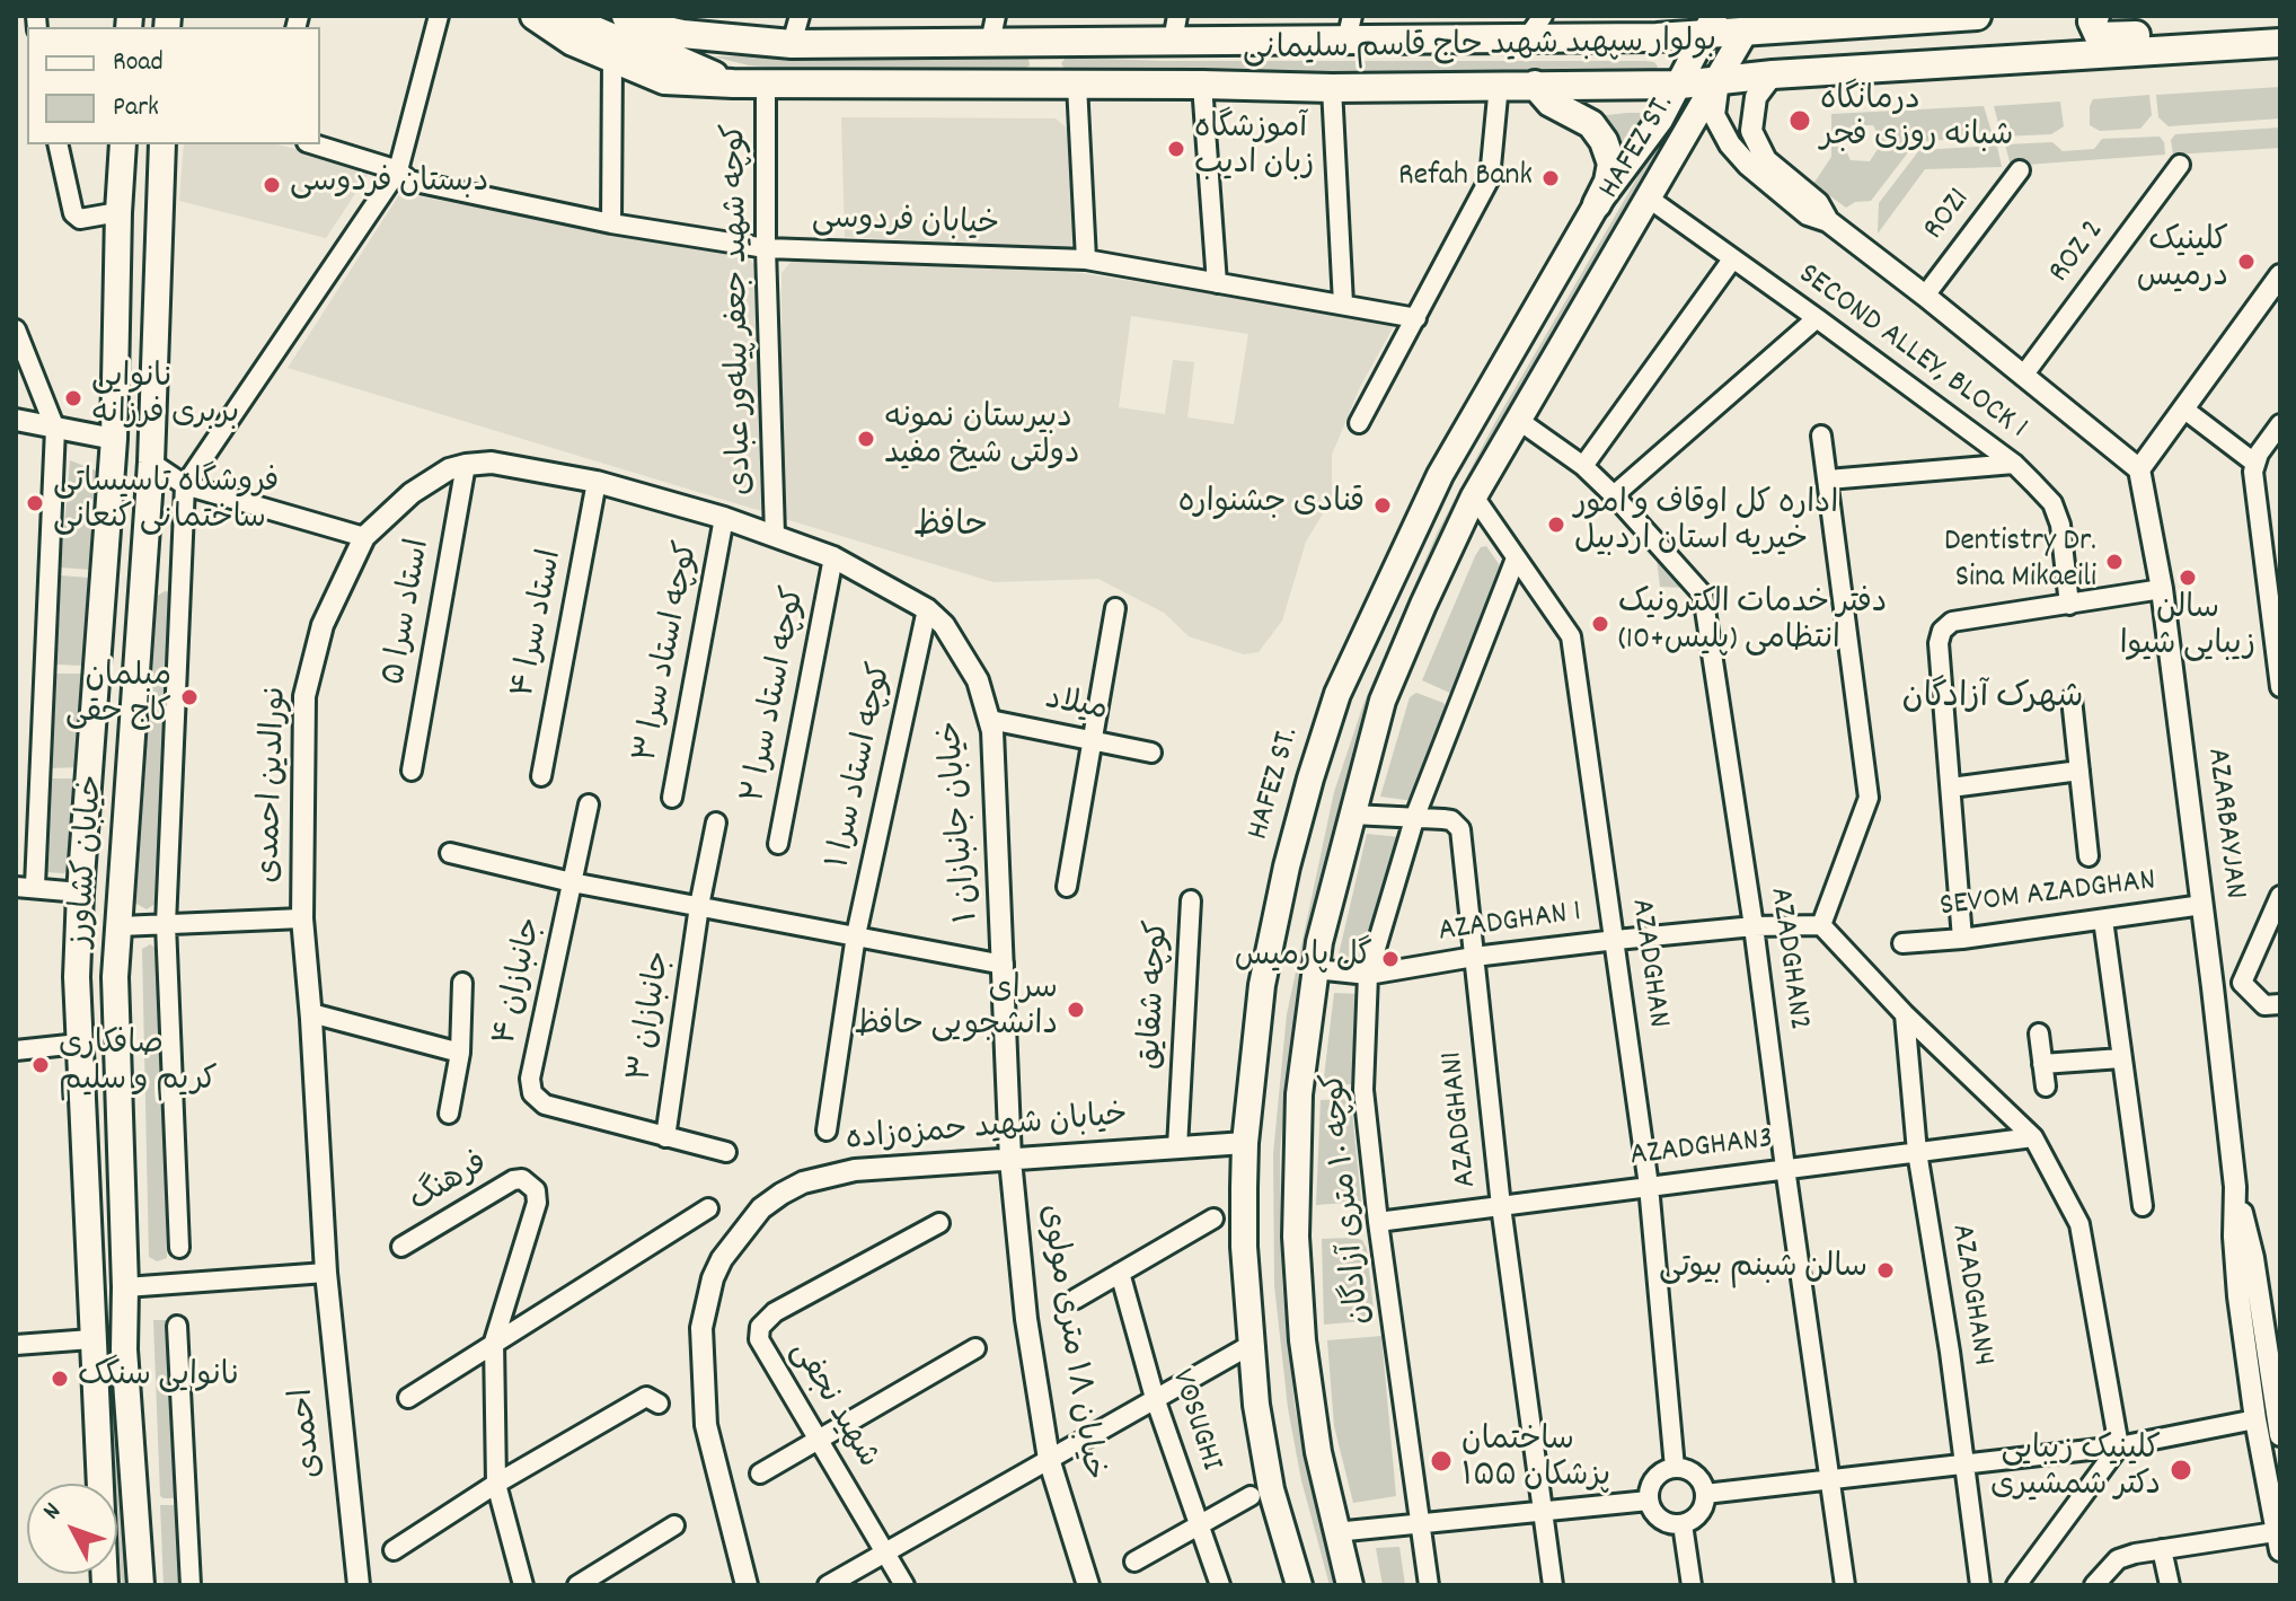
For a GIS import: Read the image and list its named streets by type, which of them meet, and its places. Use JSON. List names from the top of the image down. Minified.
{"streets":{"main road":["بولوار سپهبد شهید حاج قاسم سلیمانی","HAFEZ ST.","خیابان کشاورز"],"street":["ROZ1","خیابان فردوسی","ROZ 2","کوچه شهید جعفر پیله‌ور عبادی","SECOND ALLEY, BLOCK 1","استاد سرا ۵","استاد سرا ۴","کوچه استاد سرا ۳","کوچه استاد سرا ۲","میلاد","کوچه استاد سرا ۱","نورالدین احمدی","خیابان جانبازان ۱","AZARBAYJAN","SEVOM AZADGHAN","AZADGHAN 1","AZADGHAN2","AZADGHAN","جانبازان ۴","کوچه شقایق","جانبازان ۳","AZADGHAN1","خیابان شهید حمزه‌زاده","AZADGHAN3","فرهنگ","کوچه ۱۰ متری آزادگان","AZADGHAN4","خیابان ۱۸ متری مولوی","شهید نجفی","VOSUGHI","احمدی"]},"crossings":[["بولوار سپهبد شهید حاج قاسم سلیمانی","HAFEZ ST."],["بولوار سپهبد شهید حاج قاسم سلیمانی","کوچه شهید جعفر پیله‌ور عبادی"],["HAFEZ ST.","SECOND ALLEY, BLOCK 1"],["HAFEZ ST.","AZADGHAN 1"],["HAFEZ ST.","AZADGHAN2"],["HAFEZ ST.","AZADGHAN"],["HAFEZ ST.","AZADGHAN1"],["HAFEZ ST.","خیابان شهید حمزه‌زاده"],["خیابان فردوسی","کوچه شهید جعفر پیله‌ور عبادی"],["کوچه شهید جعفر پیله‌ور عبادی","خیابان جانبازان ۱"],["استاد سرا ۵","نورالدین احمدی"],["استاد سرا ۴","نورالدین احمدی"],["کوچه استاد سرا ۳","نورالدین احمدی"],["کوچه استاد سرا ۳","خیابان جانبازان ۱"],["کوچه استاد سرا ۲","خیابان جانبازان ۱"],["میلاد","خیابان جانبازان ۱"],["کوچه استاد سرا ۱","خیابان جانبازان ۱"],["نورالدین احمدی","خیابان جانبازان ۱"],["نورالدین احمدی","احمدی"],["خیابان جانبازان ۱","خیابان شهید حمزه‌زاده"],["خیابان جانبازان ۱","خیابان ۱۸ متری مولوی"],["AZARBAYJAN","SEVOM AZADGHAN"],["AZADGHAN 1","AZADGHAN2"],["AZADGHAN 1","AZADGHAN"],["AZADGHAN 1","AZADGHAN1"],["AZADGHAN 1","کوچه ۱۰ متری آزادگان"],["AZADGHAN2","AZADGHAN3"],["AZADGHAN","AZADGHAN3"],["AZADGHAN","کوچه ۱۰ متری آزادگان"],["جانبازان ۴","جانبازان ۳"],["کوچه شقایق","خیابان شهید حمزه‌زاده"],["AZADGHAN1","AZADGHAN3"],["AZADGHAN1","کوچه ۱۰ متری آزادگان"],["خیابان شهید حمزه‌زاده","خیابان ۱۸ متری مولوی"],["AZADGHAN3","کوچه ۱۰ متری آزادگان"],["AZADGHAN3","AZADGHAN4"]],"districts":["حافظ","شهرک آزادگان"],"places":["درمانگاه شبانه روزی فجر","آموزشگاه زبان ادیب","Refah Bank","دبستان فردوسی","کلینیک درمیس","نانوایی بربری فرزانه","دبیرستان نمونه دولتی شیخ مفید","فروشگاه تاسیساتی ساختمانی کنعانی","قنادی جشنواره","اداره کل اوقاف و امور خیریه استان اردبیل","Dentistry Dr. Sina Mikaeili","سالن زیبایی شیوا","دفتر خدمات الکترونیک انتظامی (پلیس+10)","مبلمان کاج حقی","گل پارمیس","سرای دانشجویی حافظ","صافکاری کریم و سلیم","سالن شبنم بیوتی","نانوایی سنگک","ساختمان پزشکان ۱۵۵","کلینیک زیبایی دکتر شمشیری"],"legend":["Road","Park"],"north":"top left"}
